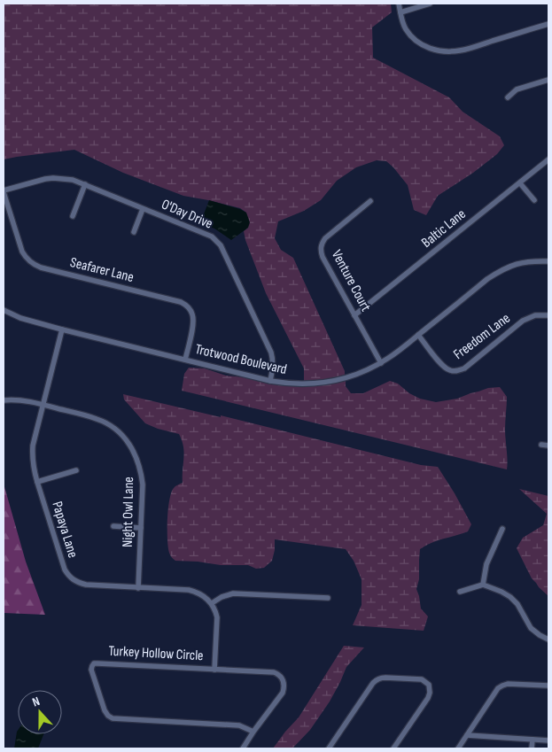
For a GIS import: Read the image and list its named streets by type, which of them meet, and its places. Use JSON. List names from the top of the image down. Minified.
{"streets":{"street":["O'Day Drive","Baltic Lane","Seafarer Lane","Venture Court","Freedom Lane","Trotwood Boulevard","Night Owl Lane","Papaya Lane","Turkey Hollow Circle"]},"crossings":[["O'Day Drive","Seafarer Lane"],["O'Day Drive","Trotwood Boulevard"],["Baltic Lane","Venture Court"],["Seafarer Lane","Trotwood Boulevard"],["Venture Court","Trotwood Boulevard"],["Freedom Lane","Trotwood Boulevard"],["Trotwood Boulevard","Papaya Lane"],["Night Owl Lane","Papaya Lane"]],"north":"top"}
